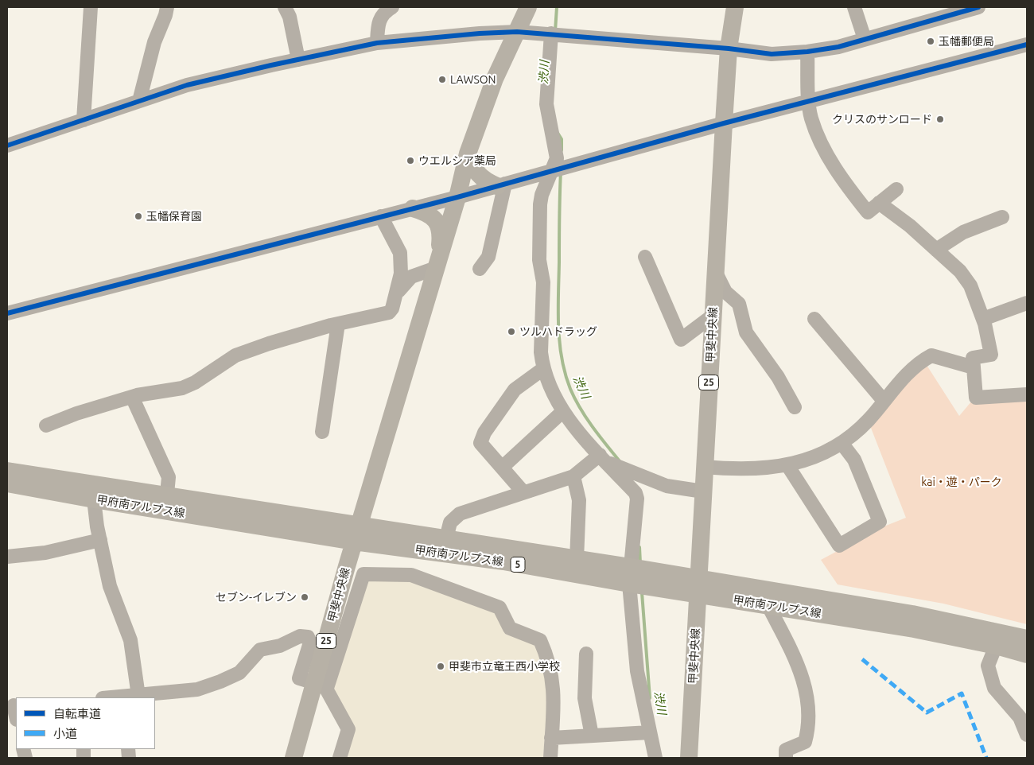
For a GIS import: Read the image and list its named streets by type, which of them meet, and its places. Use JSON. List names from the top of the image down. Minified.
{"streets":{"main road":["甲斐中央線","25","甲府南アルプス線","5"]},"crossings":[["甲斐中央線","25"],["甲斐中央線","甲府南アルプス線"],["25","甲府南アルプス線"]],"water":["渋川"],"parks":["kai・遊・パーク"],"places":["玉幡郵便局","LAWSON","クリスのサンロード","ウエルシア薬局","玉幡保育園","ツルハドラッグ","セブン-イレブン","甲斐市立竜王西小学校"],"legend":["自転車道","小道"]}
